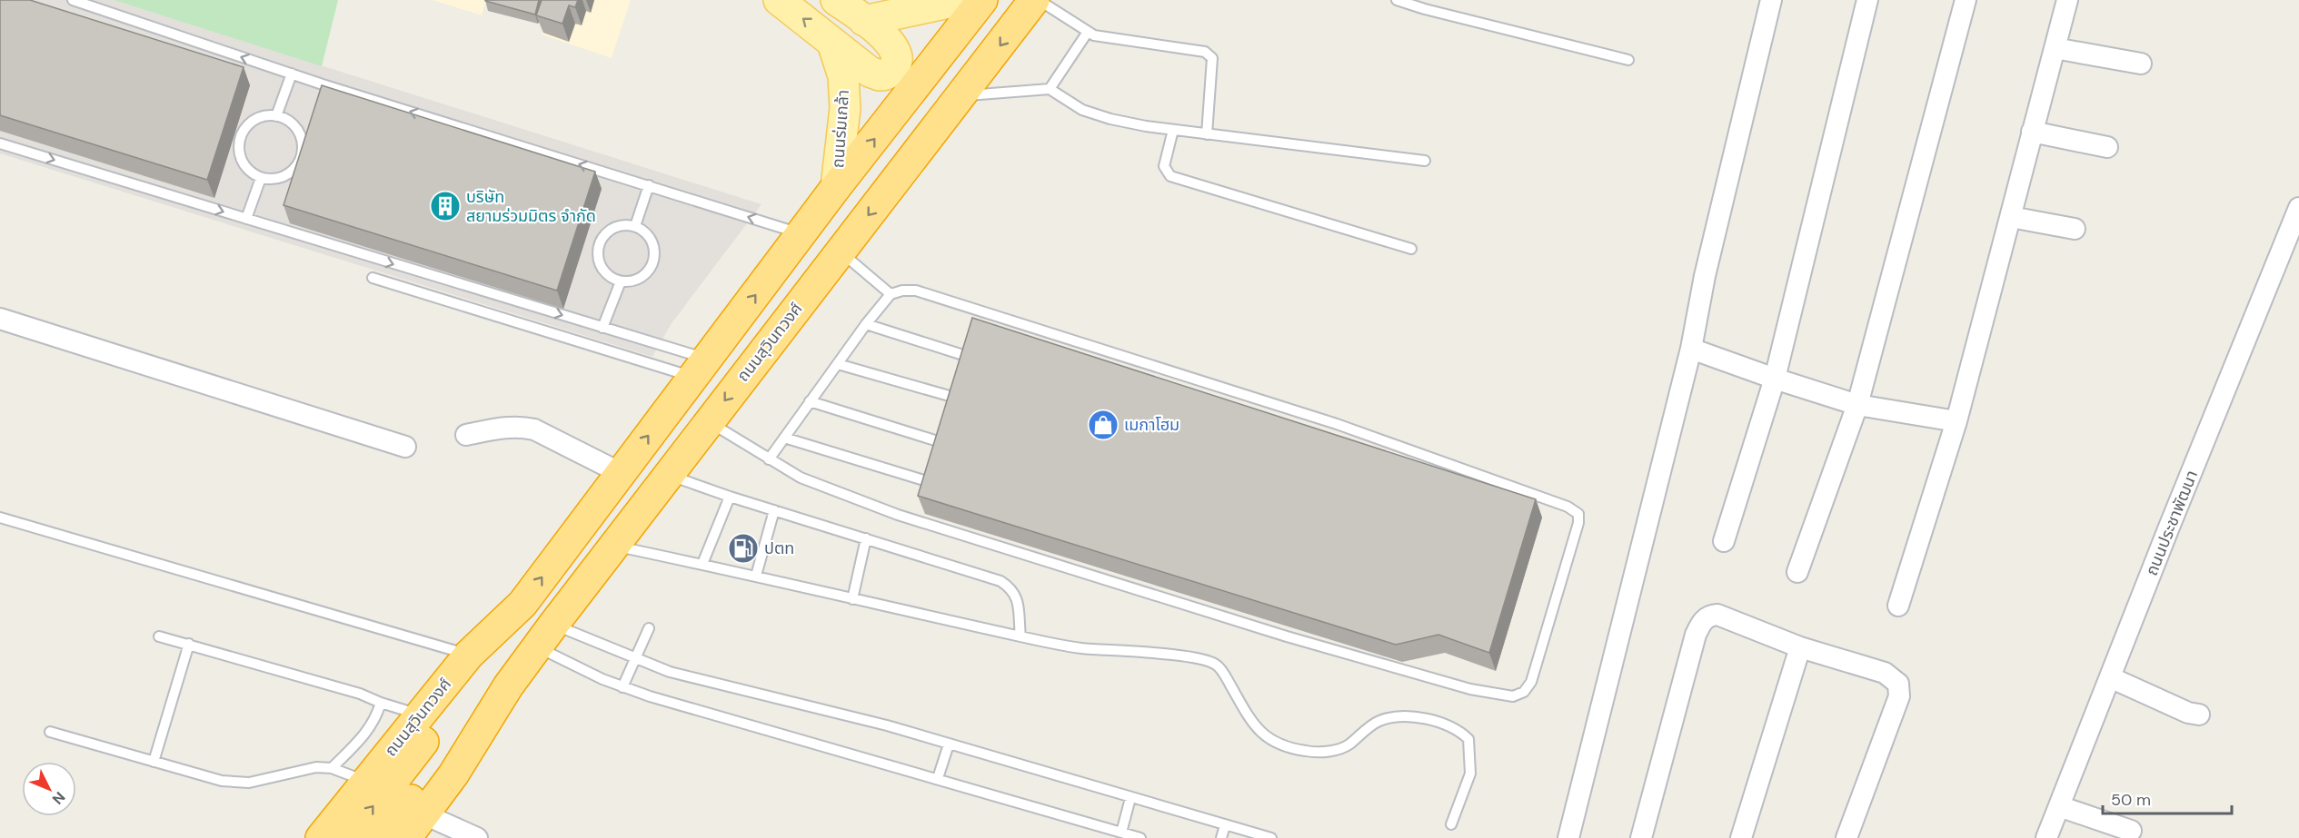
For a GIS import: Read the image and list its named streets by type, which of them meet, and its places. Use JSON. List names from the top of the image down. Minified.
{"streets":{"highway":["ถนนสุวินทวงศ์"],"main road":["ถนนร่มเกล้า"],"street":["ถนนประชาพัฒนา"]},"crossings":[["ถนนร่มเกล้า","ถนนสุวินทวงศ์"]],"places":{"building":["บริษัท สยามร่วมมิตร จำกัด"],"shop":["เมกาโฮม"],"fuel station":["ปตท"]},"scale_bar":"50 m","north":"bottom right"}
